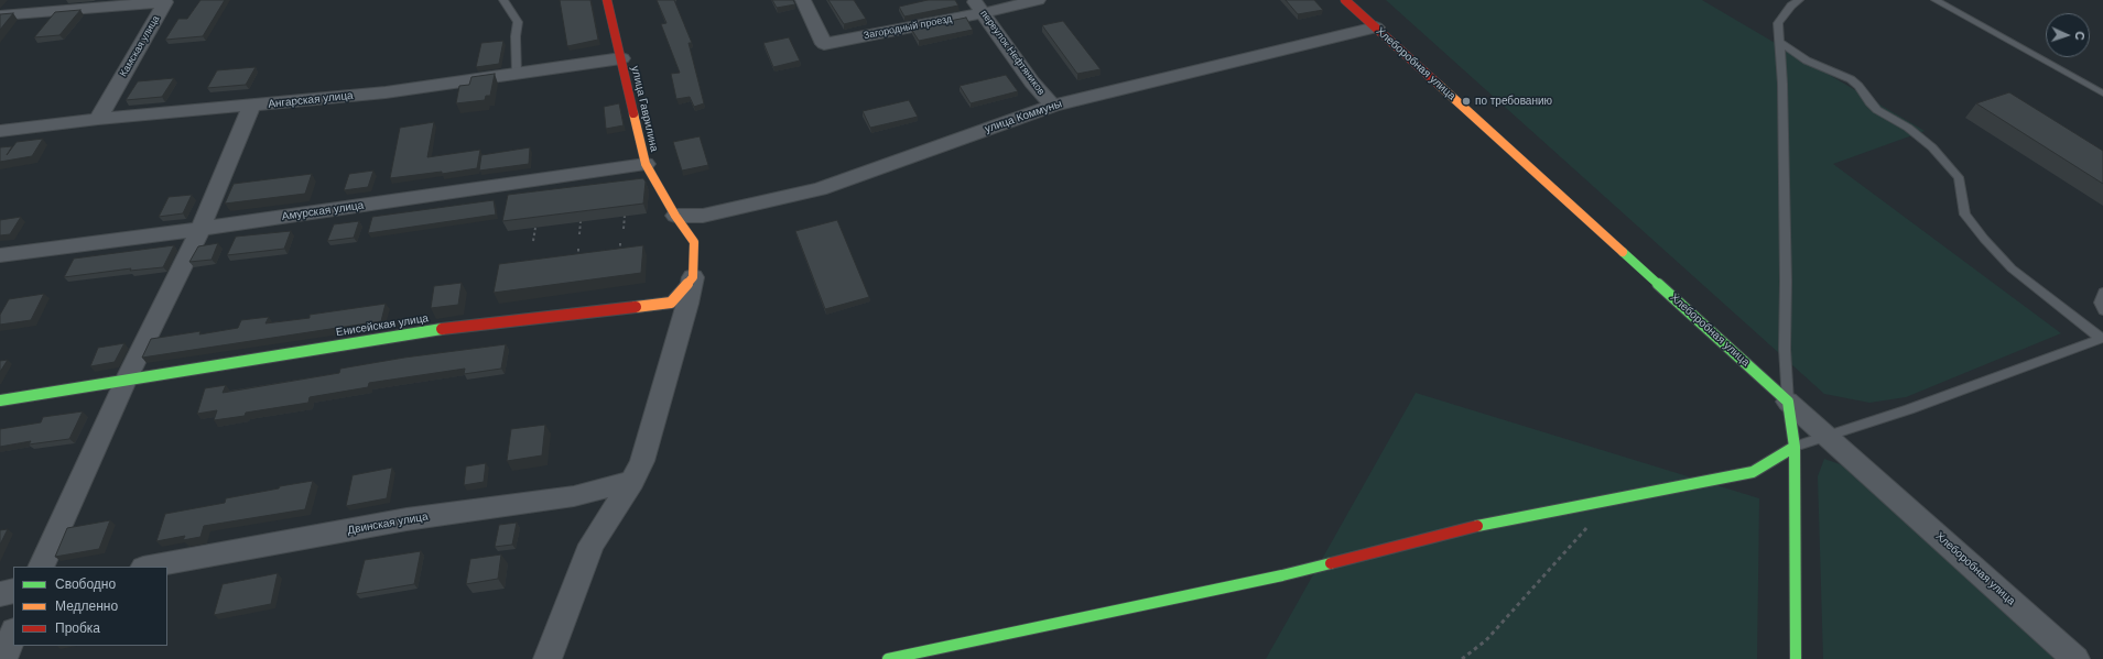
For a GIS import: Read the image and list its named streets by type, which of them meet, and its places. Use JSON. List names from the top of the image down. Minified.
{"streets":{"street":["Загородный проезд","Камская улица","переулок Нефтяников","Хлеборобная улица","Ангарская улица","улица Гаврилина","улица Коммуны","Амурская улица","Енисейская улица","Двинская улица"]},"crossings":[["Загородный проезд","переулок Нефтяников"],["Камская улица","Ангарская улица"],["переулок Нефтяников","улица Коммуны"],["Хлеборобная улица","улица Коммуны"],["Ангарская улица","улица Гаврилина"],["улица Гаврилина","улица Коммуны"],["улица Гаврилина","Амурская улица"]],"places":["по требованию"],"legend":["Свободно","Медленно","Пробка"],"north":"right"}
